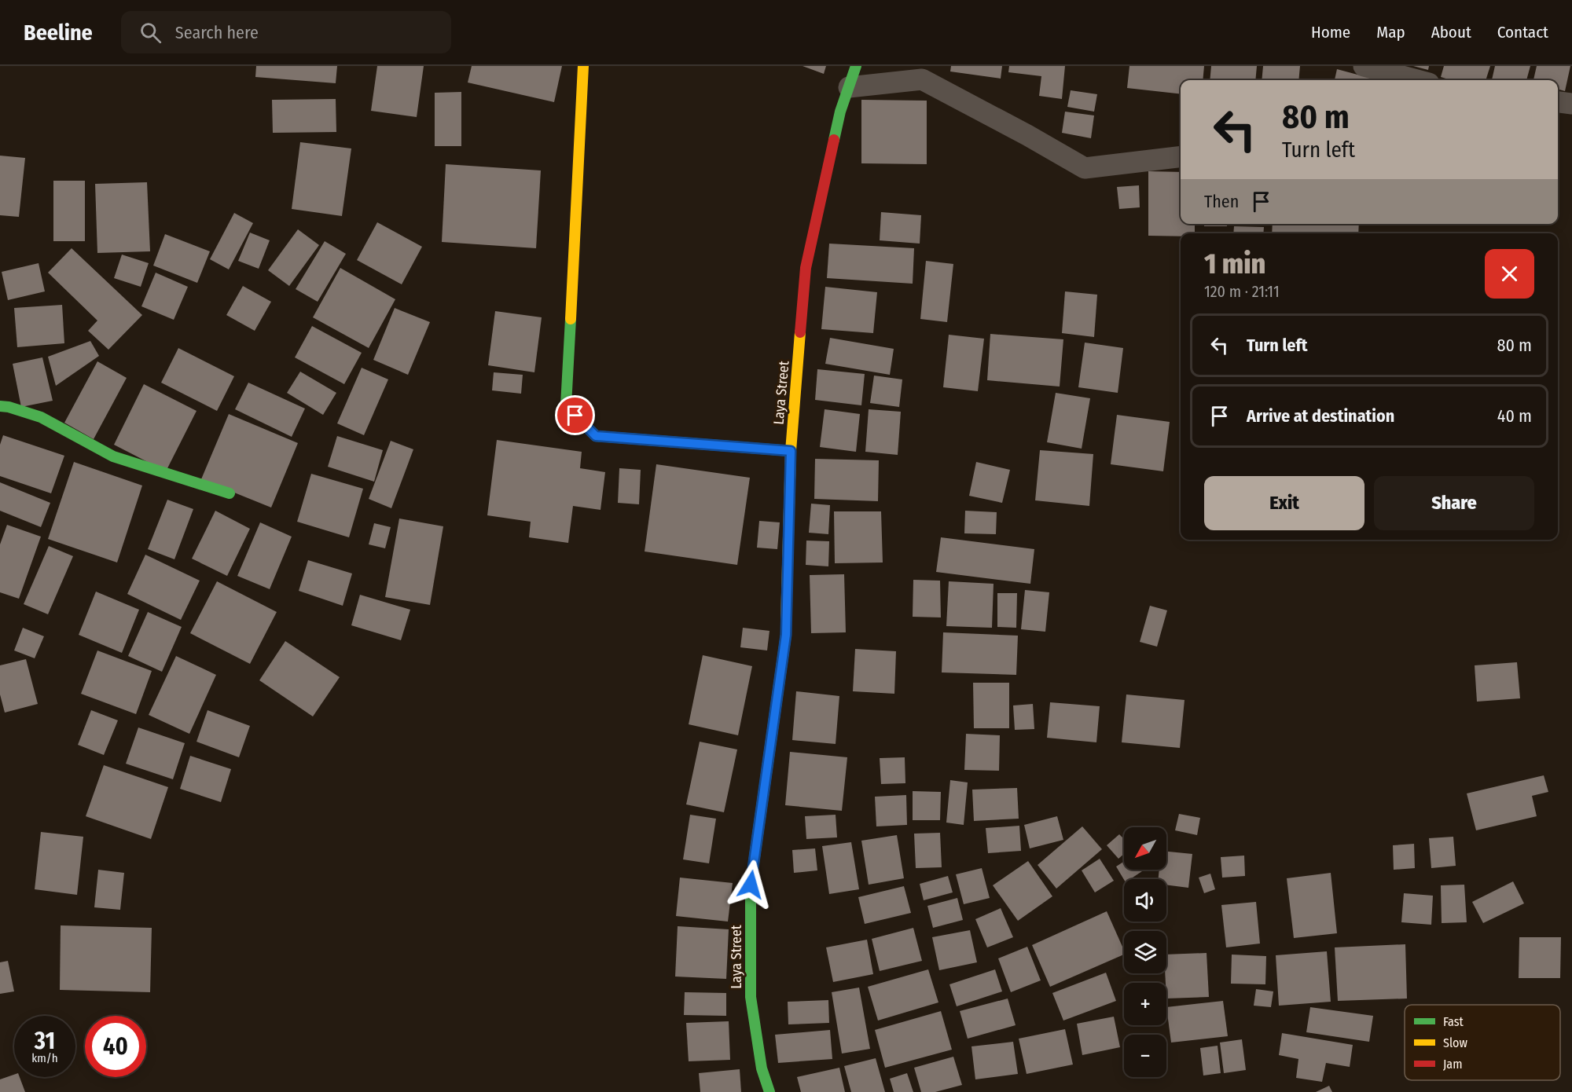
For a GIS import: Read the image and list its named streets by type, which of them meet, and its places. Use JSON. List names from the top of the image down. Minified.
{"streets":{"street":["Laya Street"]},"legend":["Fast","Slow","Jam"],"north":"bottom left","page":{"header":"Beeline","search":"Search here","nav":["Home","Map","About","Contact"],"turn":["80 m","Turn left"],"then":"Then","heading":["1 min","120 m · 21:11"],"list":[{"name":"Turn left","value":"80 m"},{"name":"Arrive at destination","value":"40 m"}],"buttons":["Exit","Share"],"map_buttons":["+","−"],"speed":"31 km/h","limit":"40"}}
